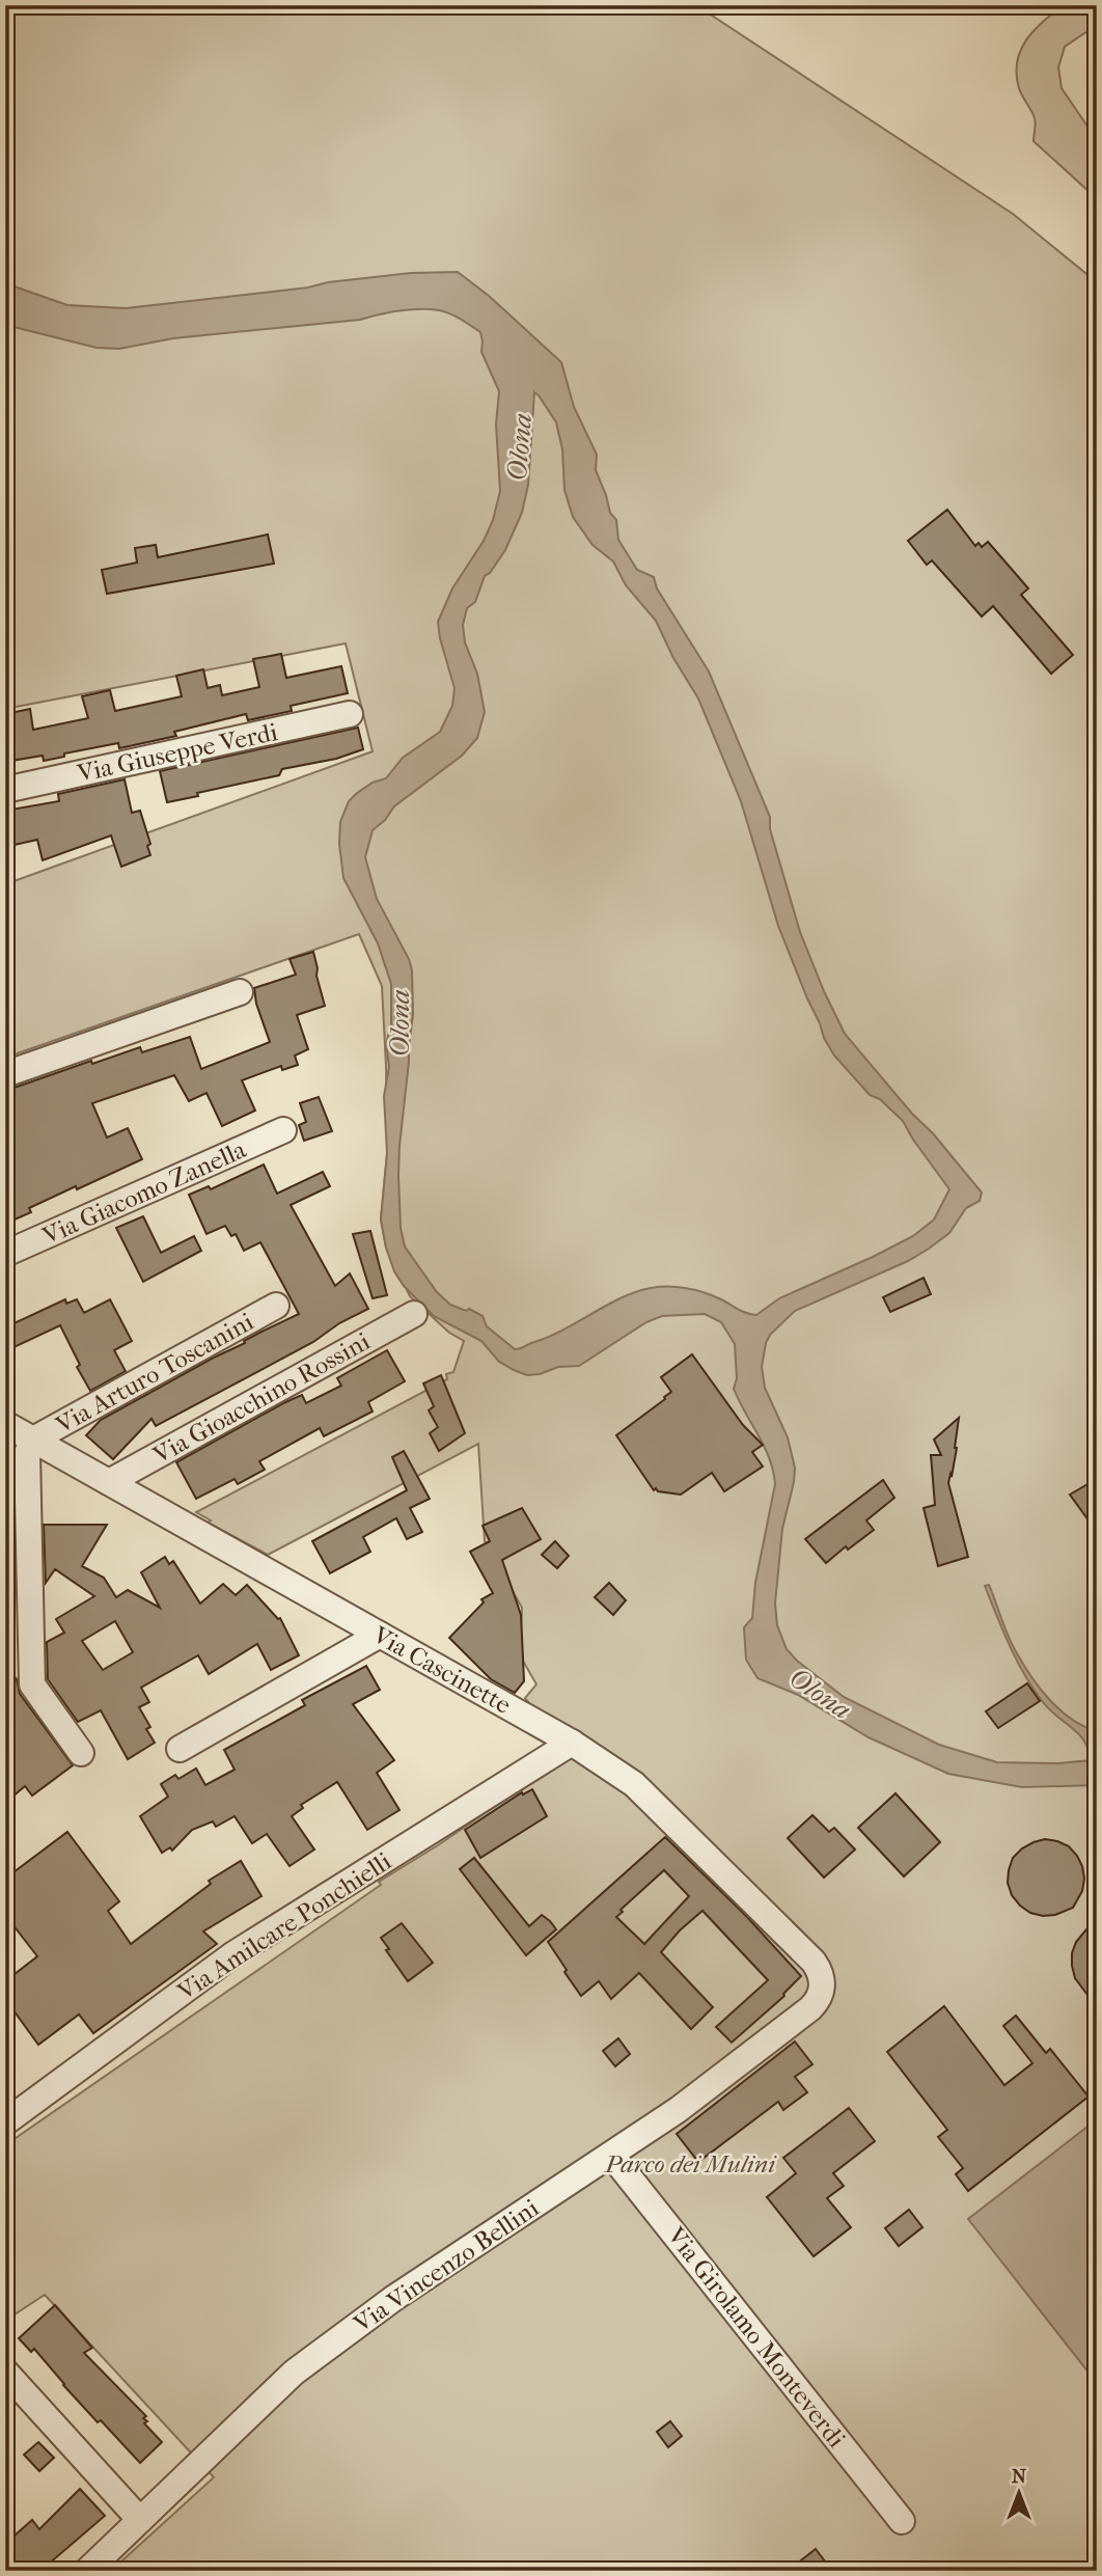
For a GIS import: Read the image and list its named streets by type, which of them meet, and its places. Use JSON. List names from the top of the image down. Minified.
{"streets":{"street":["Via Giuseppe Verdi","Via Giacomo Zanella","Via Arturo Toscanini","Via Gioacchino Rossini","Via Cascinette","Via Amilcare Ponchielli","Via Vincenzo Bellini","Via Girolamo Monteverdi"]},"crossings":[["Via Arturo Toscanini","Via Cascinette"],["Via Gioacchino Rossini","Via Cascinette"],["Via Cascinette","Via Amilcare Ponchielli"],["Via Cascinette","Via Vincenzo Bellini"],["Via Vincenzo Bellini","Via Girolamo Monteverdi"]],"water":["Olona"],"parks":["Parco dei Mulini"],"north":"top"}
